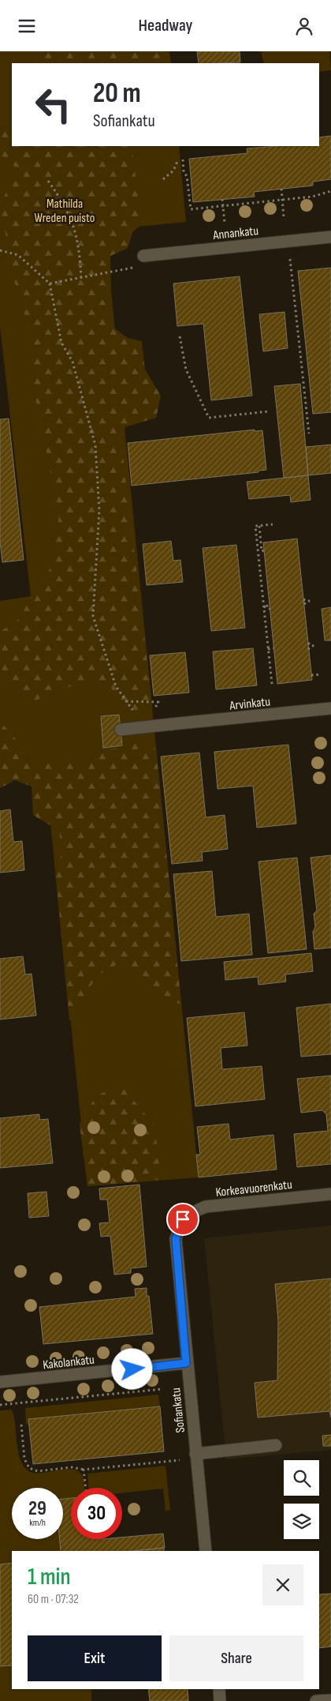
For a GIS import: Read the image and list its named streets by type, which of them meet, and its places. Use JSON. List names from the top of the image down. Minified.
{"streets":{"street":["Annankatu","Arvinkatu","Korkeavuorenkatu","Kakolankatu","Sofiankatu"]},"crossings":[["Korkeavuorenkatu","Sofiankatu"],["Kakolankatu","Sofiankatu"]],"parks":["Mathilda Wreden puisto"],"page":{"header":"Headway","turn":["20 m","Sofiankatu"],"speed":"29 km/h","limit":"30","heading":["1 min","60 m · 07:32"],"buttons":["Exit","Share"]}}
